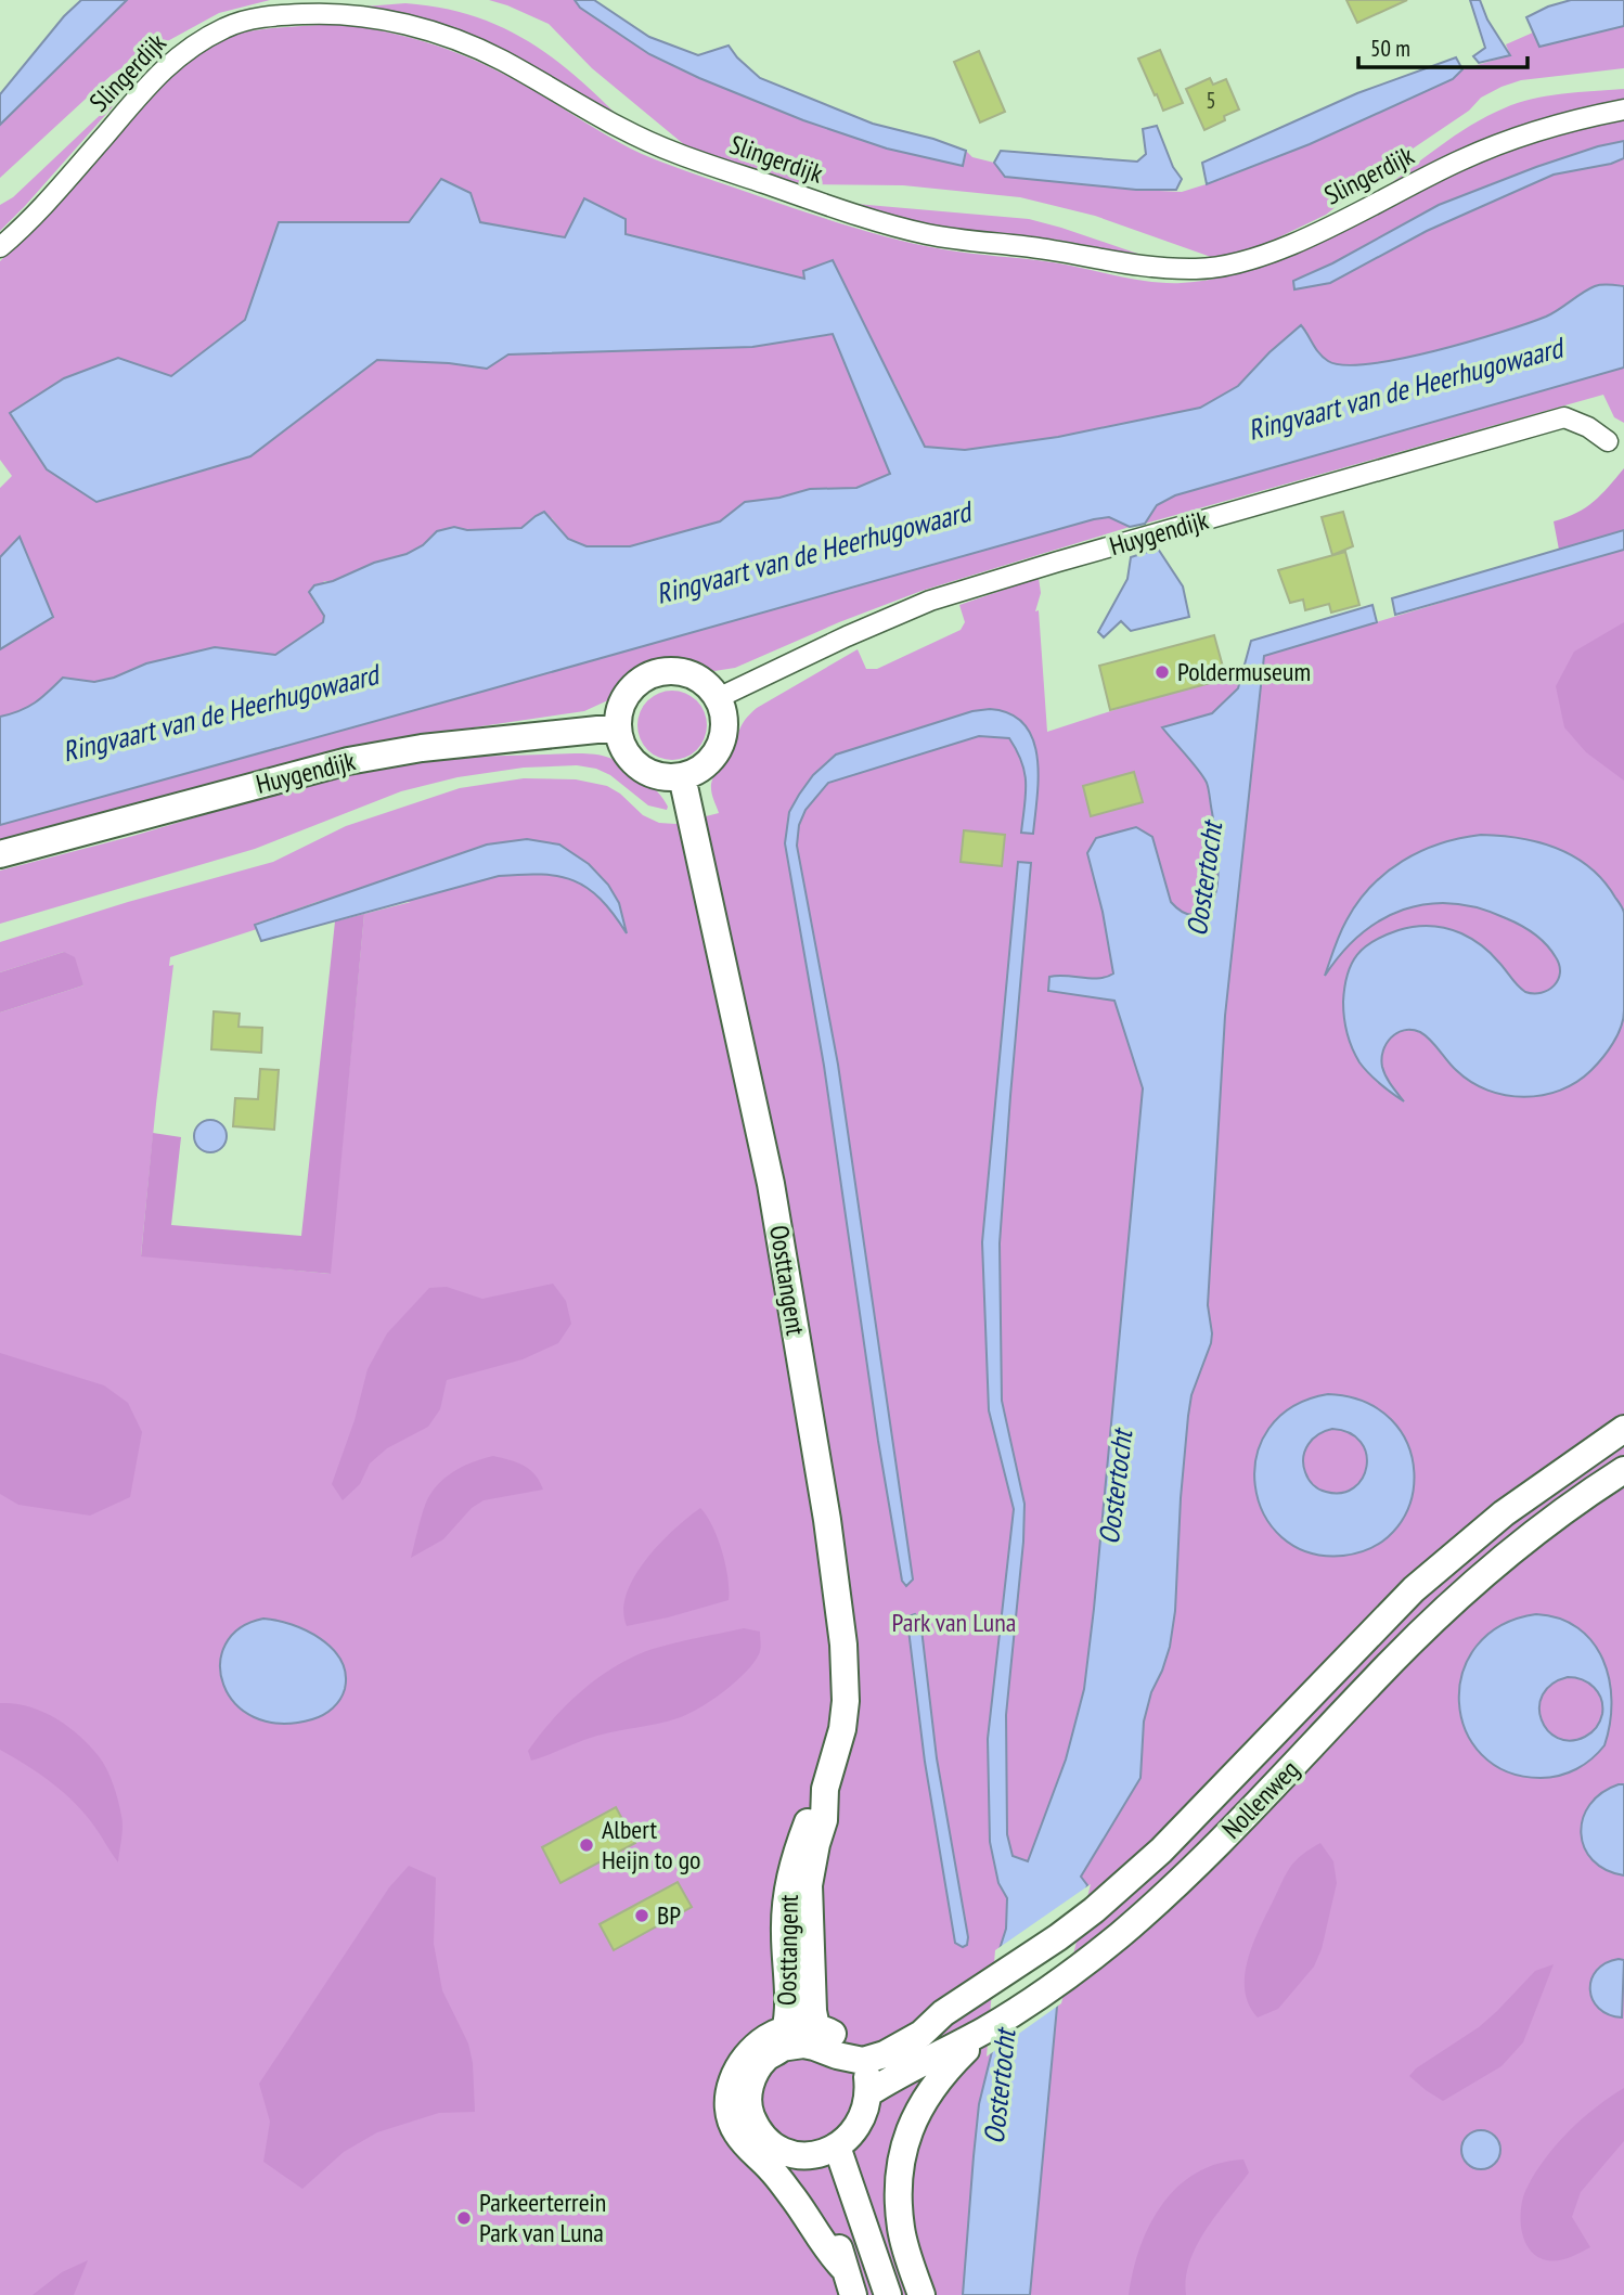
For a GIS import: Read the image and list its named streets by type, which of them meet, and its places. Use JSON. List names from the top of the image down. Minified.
{"streets":{"main road":["Huygendijk","Oosttangent","Nollenweg"],"street":["Slingerdijk"]},"crossings":[["Huygendijk","Oosttangent"],["Oosttangent","Nollenweg"]],"water":["Ringvaart van de Heerhugowaard","Oostertocht"],"parks":["Park van Luna"],"places":["Poldermuseum","Albert Heijn to go","BP","Parkeerterrein Park van Luna"],"house_numbers":["5"],"scale_bar":"50 m"}
